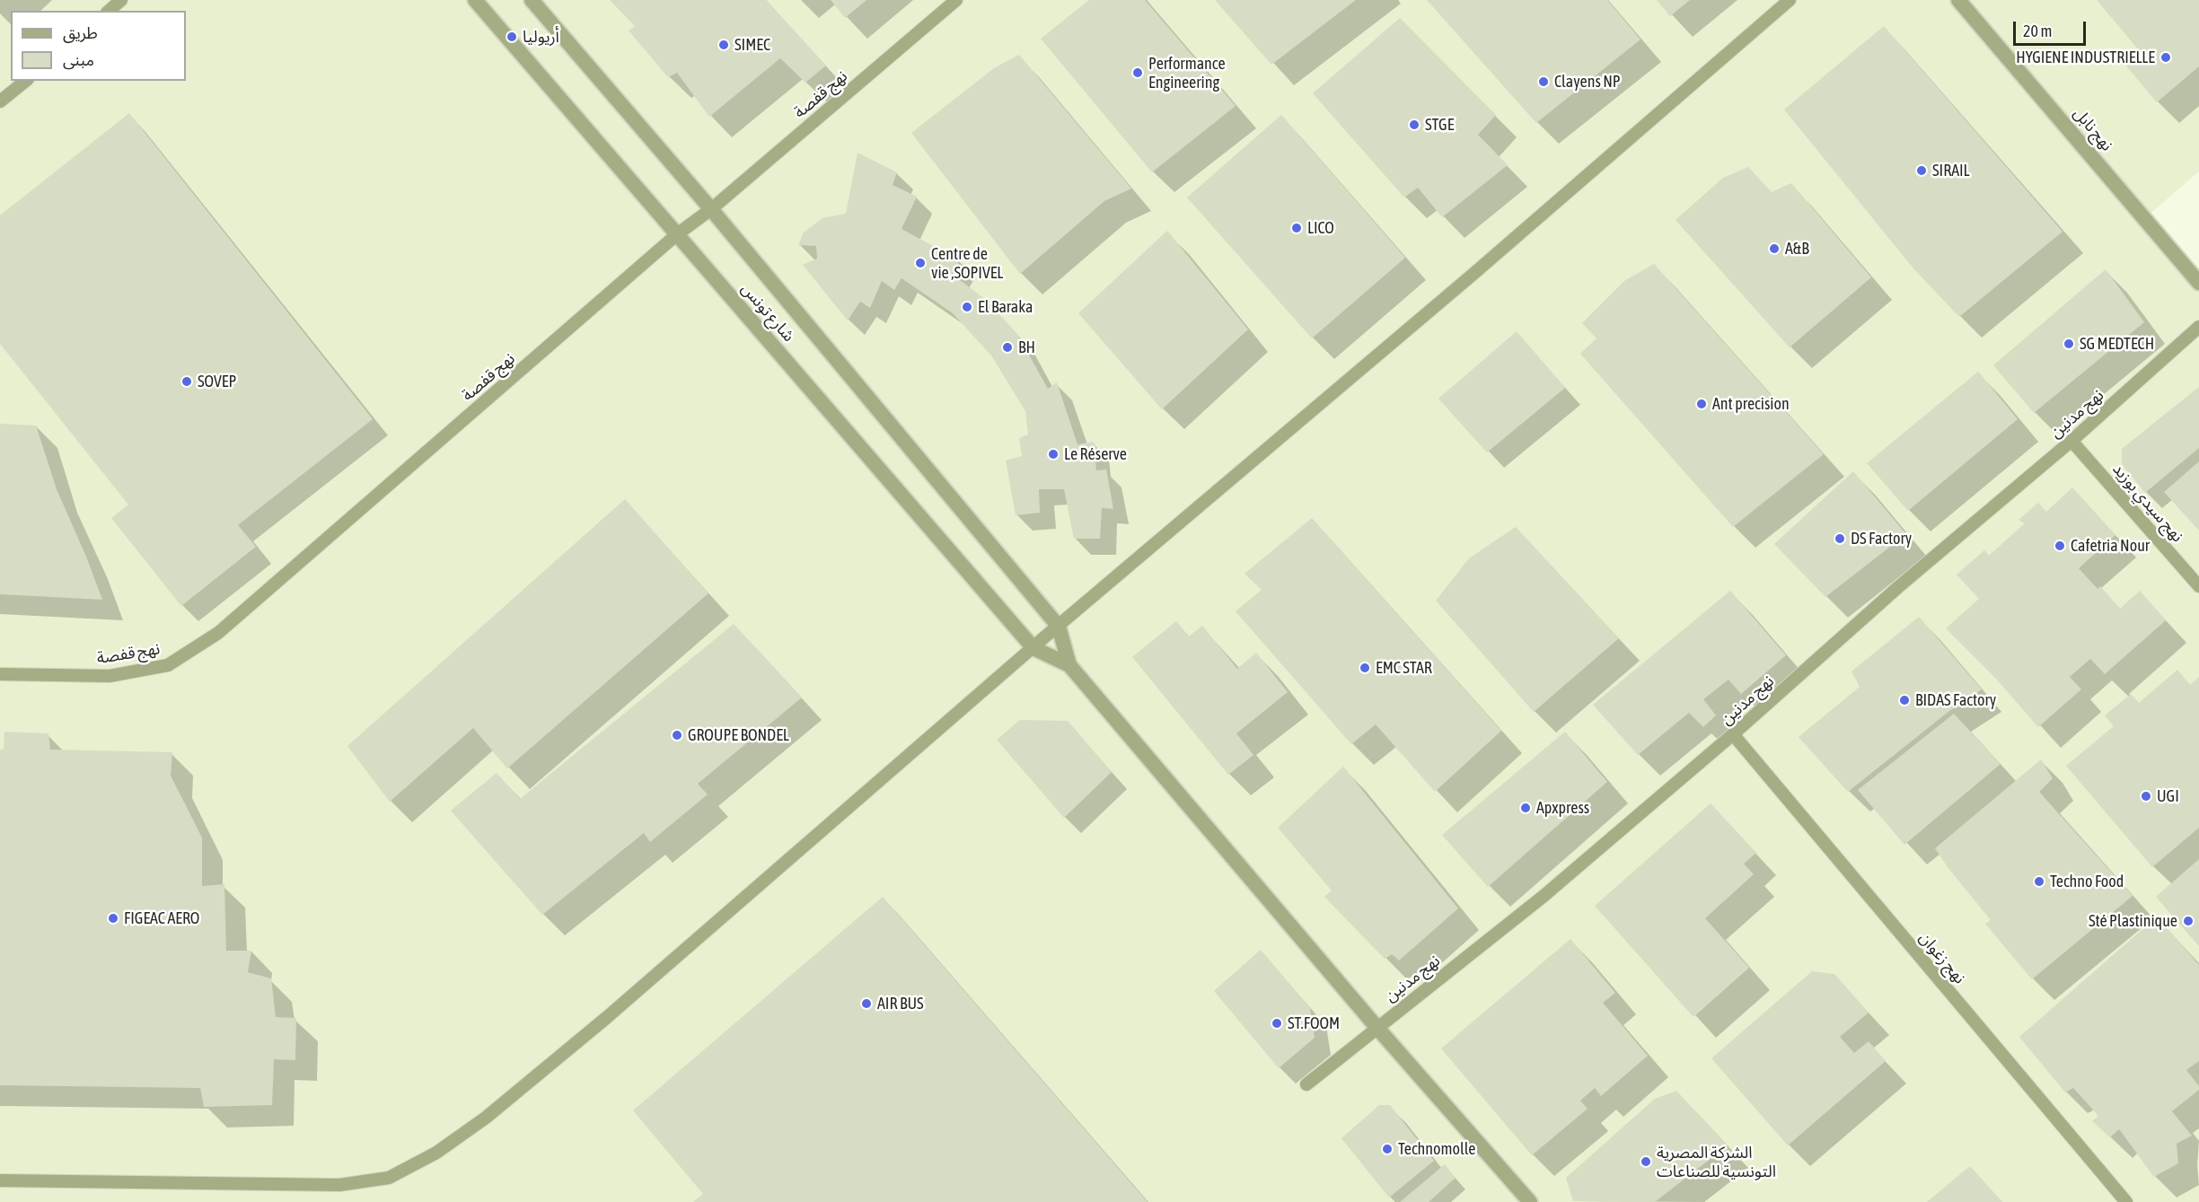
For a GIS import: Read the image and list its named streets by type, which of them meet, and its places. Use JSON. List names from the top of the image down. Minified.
{"streets":{"street":["نهج نابل","شارع تونس"],"lane":["نهج قفصة","نهج مدنين","نهج سيدي بوزيد","نهج زغوان"]},"crossings":[["نهج قفصة","شارع تونس"],["نهج مدنين","نهج سيدي بوزيد"],["نهج مدنين","نهج زغوان"]],"places":["أريوليا","SIMEC","HYGIENE INDUSTRIELLE","Performance Engineering","Clayens NP","STGE","SIRAIL","LICO","A&B","Centre de vie ,SOPIVEL","El Baraka","SG MEDTECH","BH","SOVEP","Ant precision","Le Réserve","DS Factory","Cafetria Nour","EMC STAR","BIDAS Factory","GROUPE BONDEL","UGI","Apxpress","Techno Food","FIGEAC AERO","Sté Plastinique","AIR BUS","ST.FOOM","Technomolle","الشركة المصرية التونسية للصناعات"],"legend":["طريق","مبنى"],"scale_bar":"20 m"}
